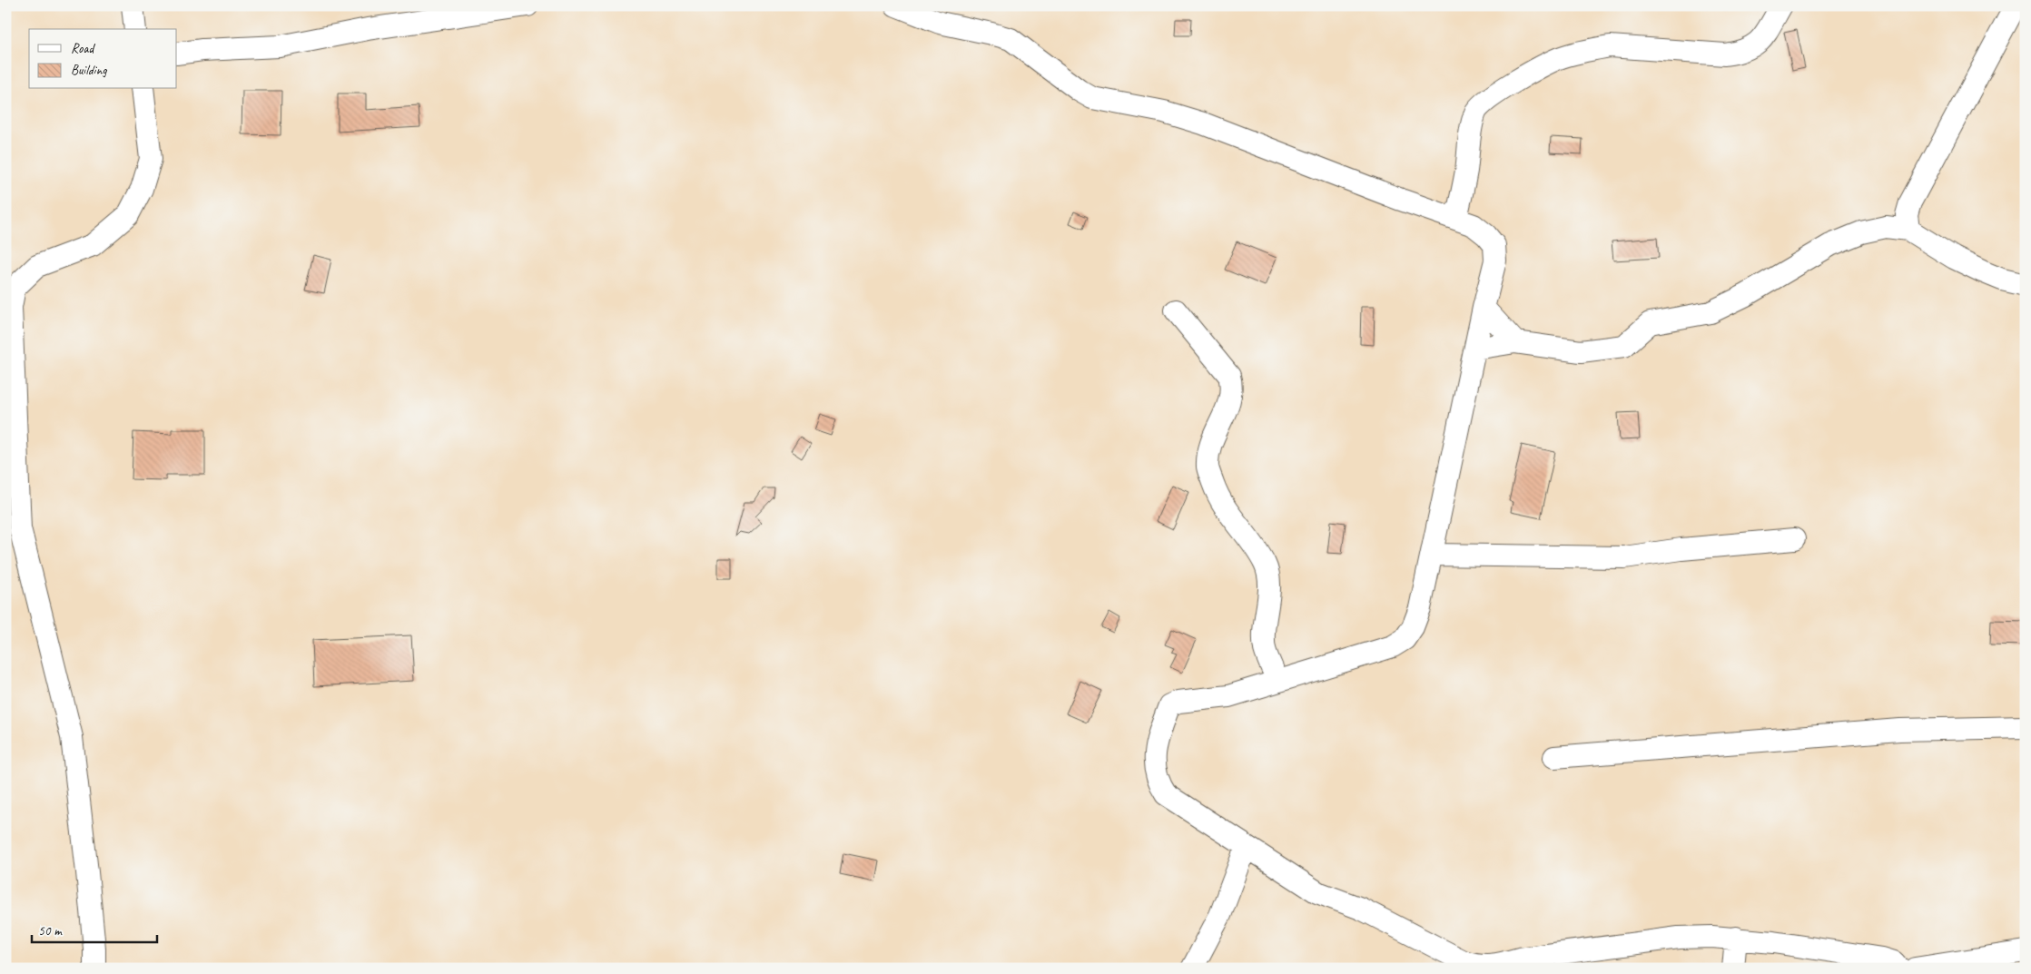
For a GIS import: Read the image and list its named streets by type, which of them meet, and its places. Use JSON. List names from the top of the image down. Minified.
{"legend":["Road","Building"],"scale_bar":"50 m"}
